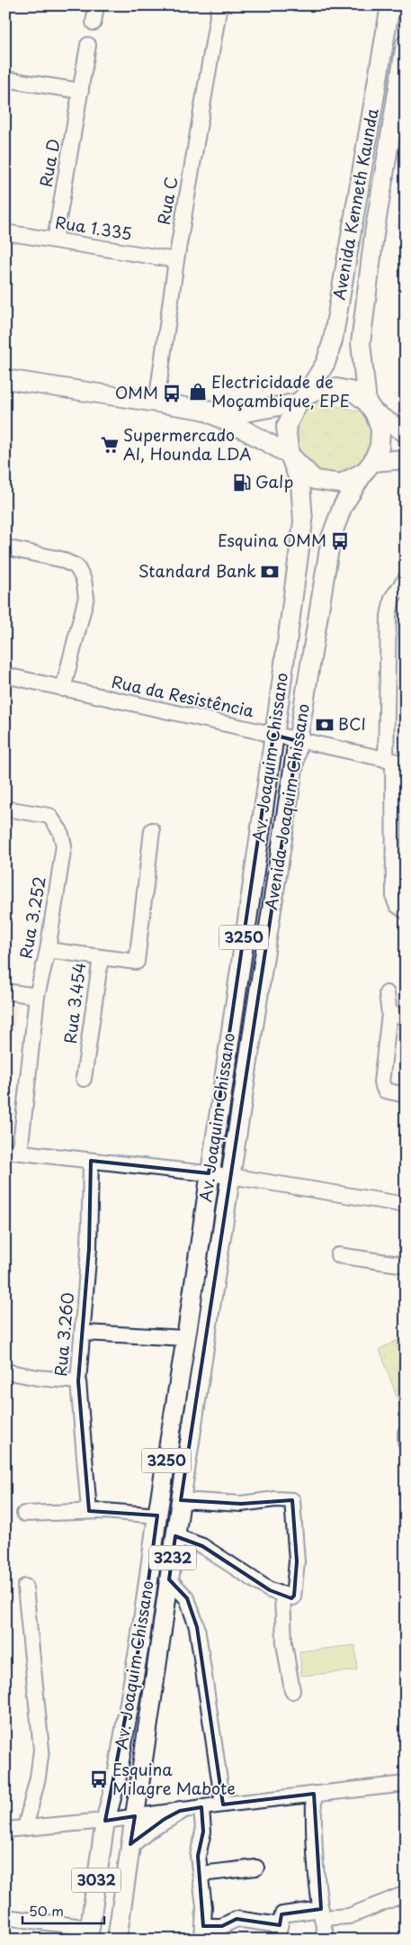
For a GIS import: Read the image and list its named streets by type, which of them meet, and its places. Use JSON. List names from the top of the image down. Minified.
{"streets":{"main road":["Avenida Kenneth Kaunda","Av. Joaquim Chissano","Avenida Joaquim Chissano","3250","3232","3032"],"street":["Rua D","Rua C","Rua 1.335","Rua da Resistência","Rua 3.252","Rua 3.454","Rua 3.260"]},"crossings":[["Rua D","Rua 1.335"],["Rua C","Rua 1.335"],["Avenida Kenneth Kaunda","Av. Joaquim Chissano"],["Avenida Kenneth Kaunda","Avenida Joaquim Chissano"],["Rua da Resistência","Av. Joaquim Chissano"],["Rua da Resistência","Avenida Joaquim Chissano"],["Av. Joaquim Chissano","Avenida Joaquim Chissano"],["Av. Joaquim Chissano","3032"],["Rua 3.252","Rua 3.454"]],"places":{"shop":["Electricidade de Moçambique, EPE"],"bus stop":["OMM","Esquina OMM","Esquina Milagre Mabote"],"supermarket":["Supermercado AI, Hounda LDA"],"fuel station":["Galp"],"bank":["Standard Bank","BCI"]},"scale_bar":"50 m"}
